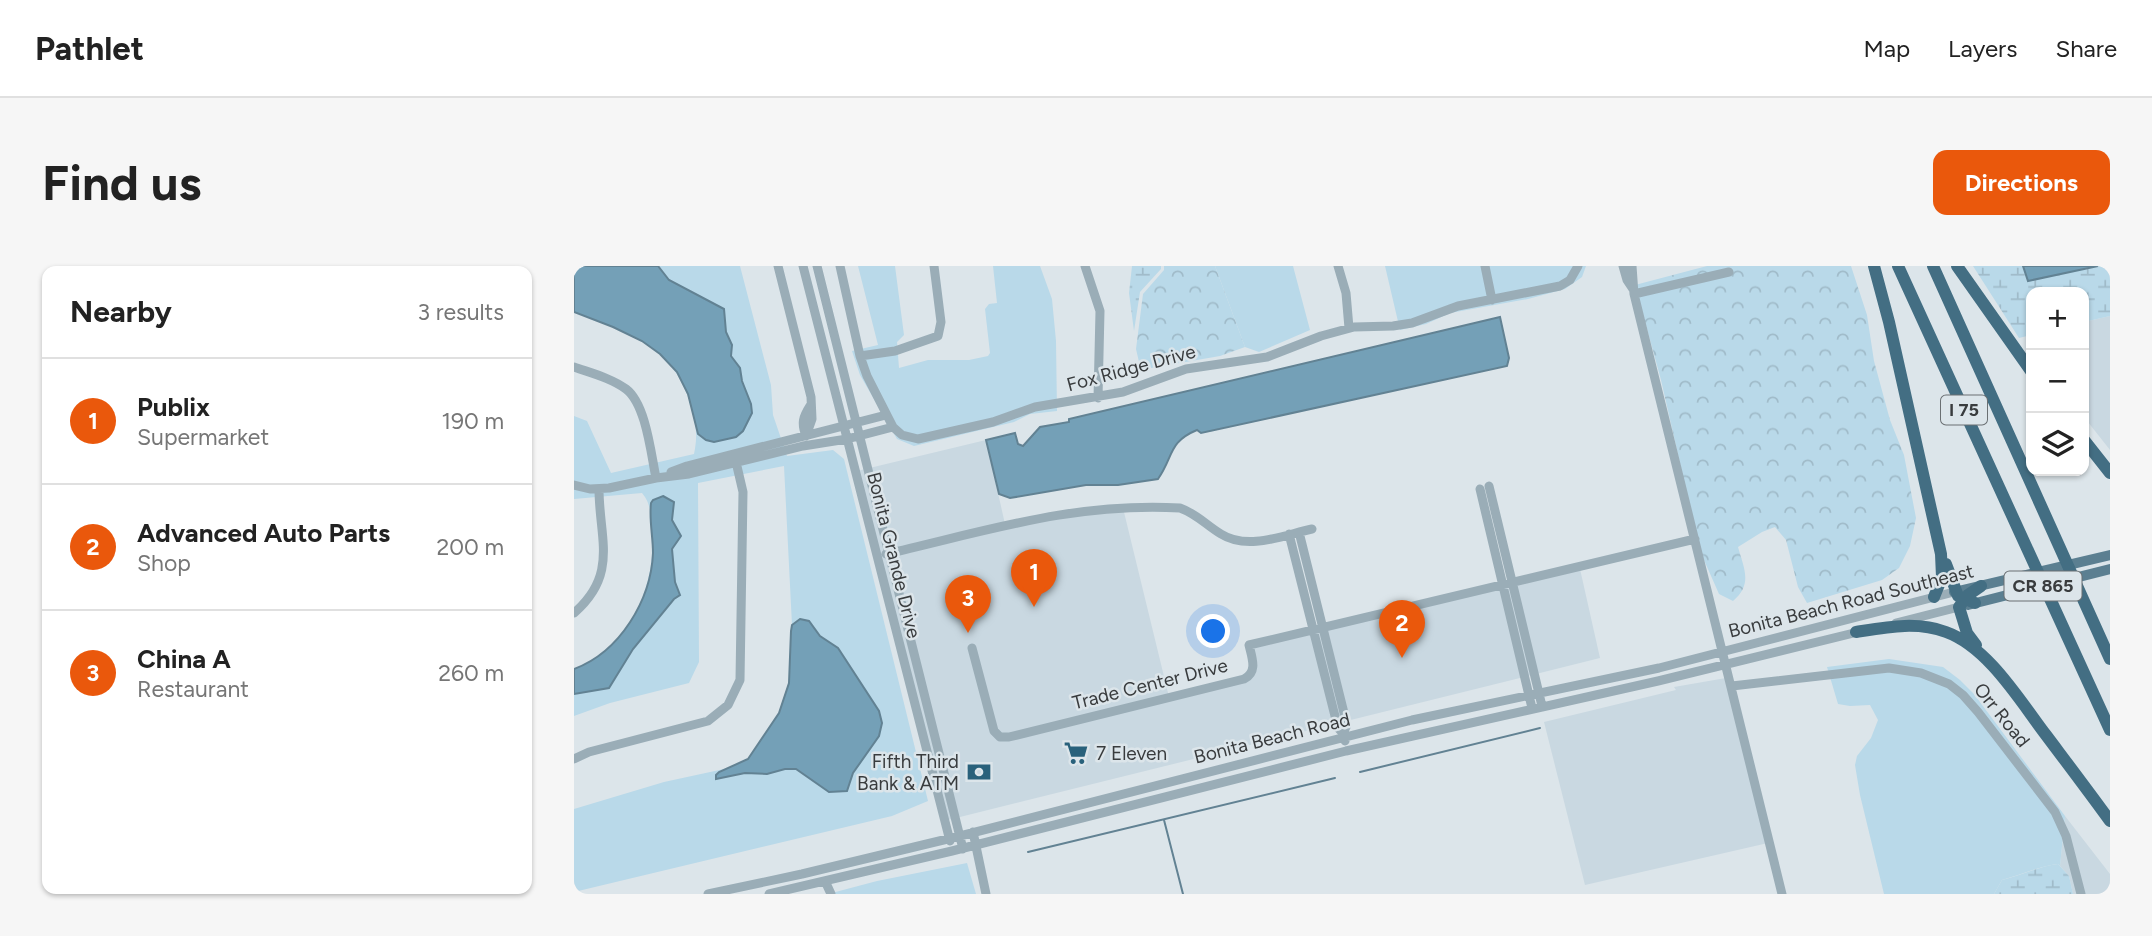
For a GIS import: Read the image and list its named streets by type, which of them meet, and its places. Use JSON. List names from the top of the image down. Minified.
{"streets":{"highway":["I 75"],"main road":["CR 865","Bonita Beach Road Southeast"],"street":["Fox Ridge Drive","Bonita Grande Drive","Trade Center Drive","Orr Road","Bonita Beach Road"]},"crossings":[["Bonita Grande Drive","Bonita Beach Road"],["Bonita Beach Road Southeast","Bonita Beach Road"]],"places":{"supermarket":["7 Eleven"],"bank":["Fifth Third Bank & ATM"]},"page":{"header":"Pathlet","nav":["Map","Layers","Share"],"buttons":"Directions","title":"Find us","heading":["Nearby","3 results"],"map_buttons":["+","−"],"list":[{"mark":"1","name":"Publix","note":"Supermarket","value":"190 m"},{"mark":"2","name":"Advanced Auto Parts","note":"Shop","value":"200 m"},{"mark":"3","name":"China A","note":"Restaurant","value":"260 m"}],"pins":["1","3","2"]}}
